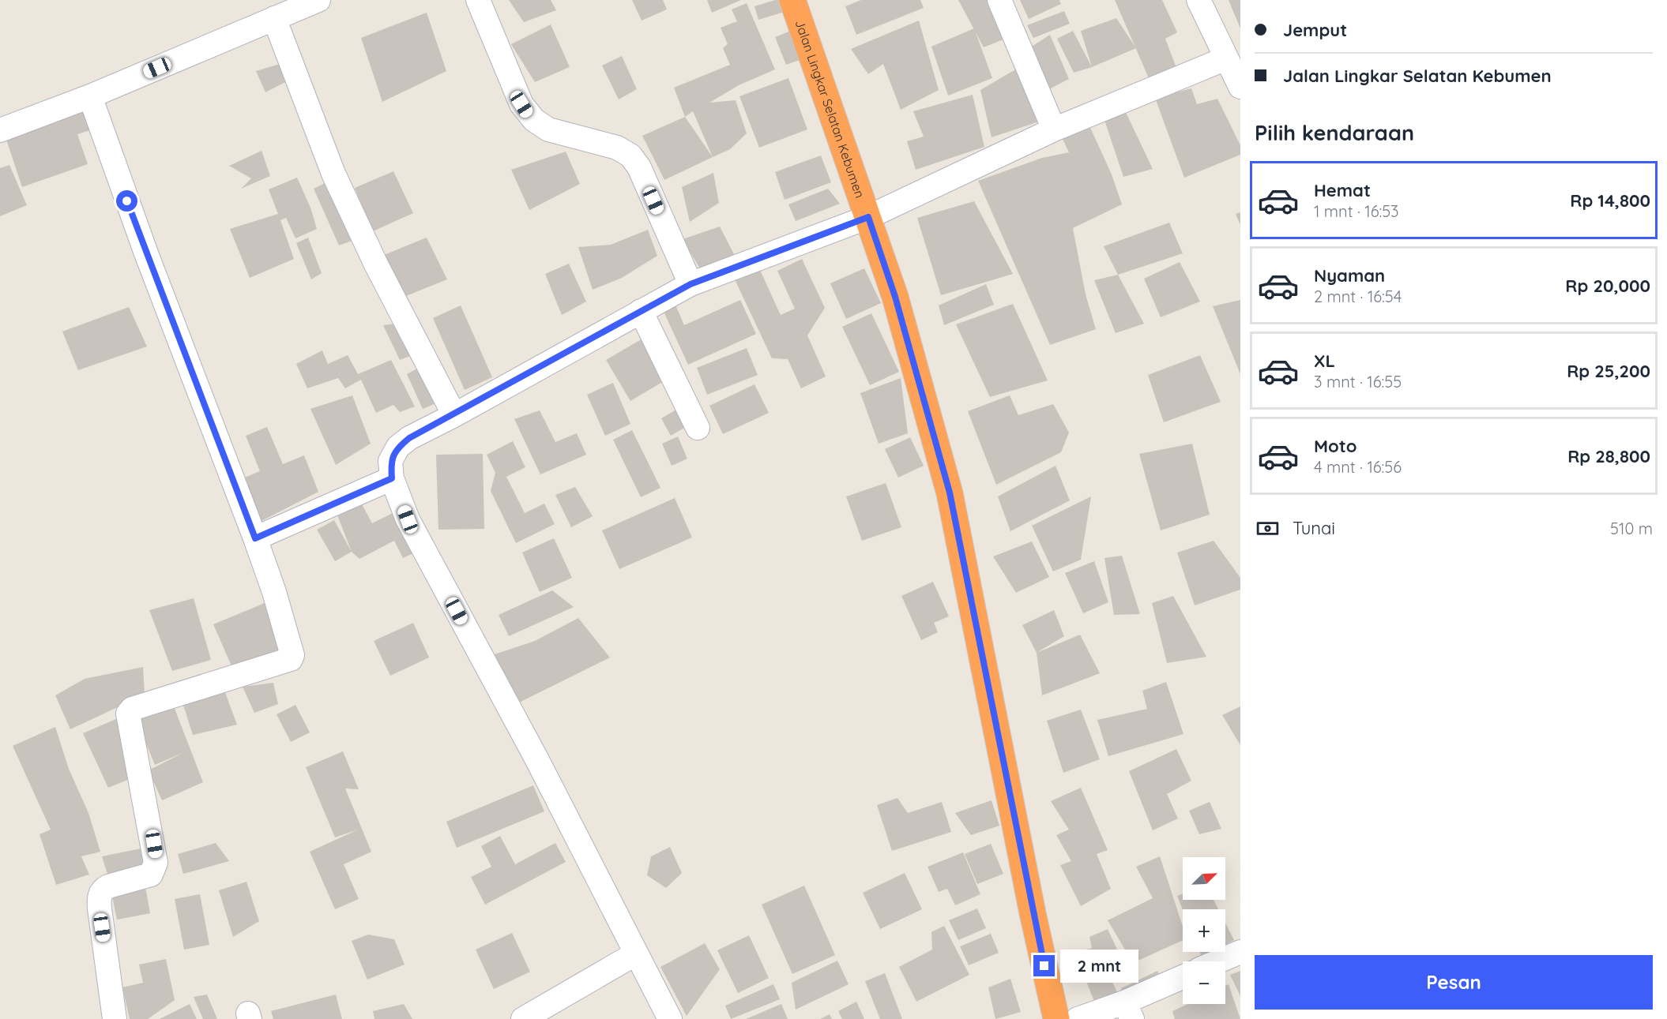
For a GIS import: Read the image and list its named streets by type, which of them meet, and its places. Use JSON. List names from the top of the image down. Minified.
{"streets":{"highway":["Jalan Lingkar Selatan Kebumen"]},"north":"top right","page":{"banner":["Jemput","Jalan Lingkar Selatan Kebumen"],"heading":"Pilih kendaraan","list":[{"name":"Hemat","note":"1 mnt · 16:53","value":"Rp 14,800"},{"name":"Nyaman","note":"2 mnt · 16:54","value":"Rp 20,000"},{"name":"XL","note":"3 mnt · 16:55","value":"Rp 25,200"},{"name":"Moto","note":"4 mnt · 16:56","value":"Rp 28,800"}],"pay":["Tunai","510 m"],"map_buttons":["+","−"],"buttons":"Pesan","bubble":"2 mnt"}}
